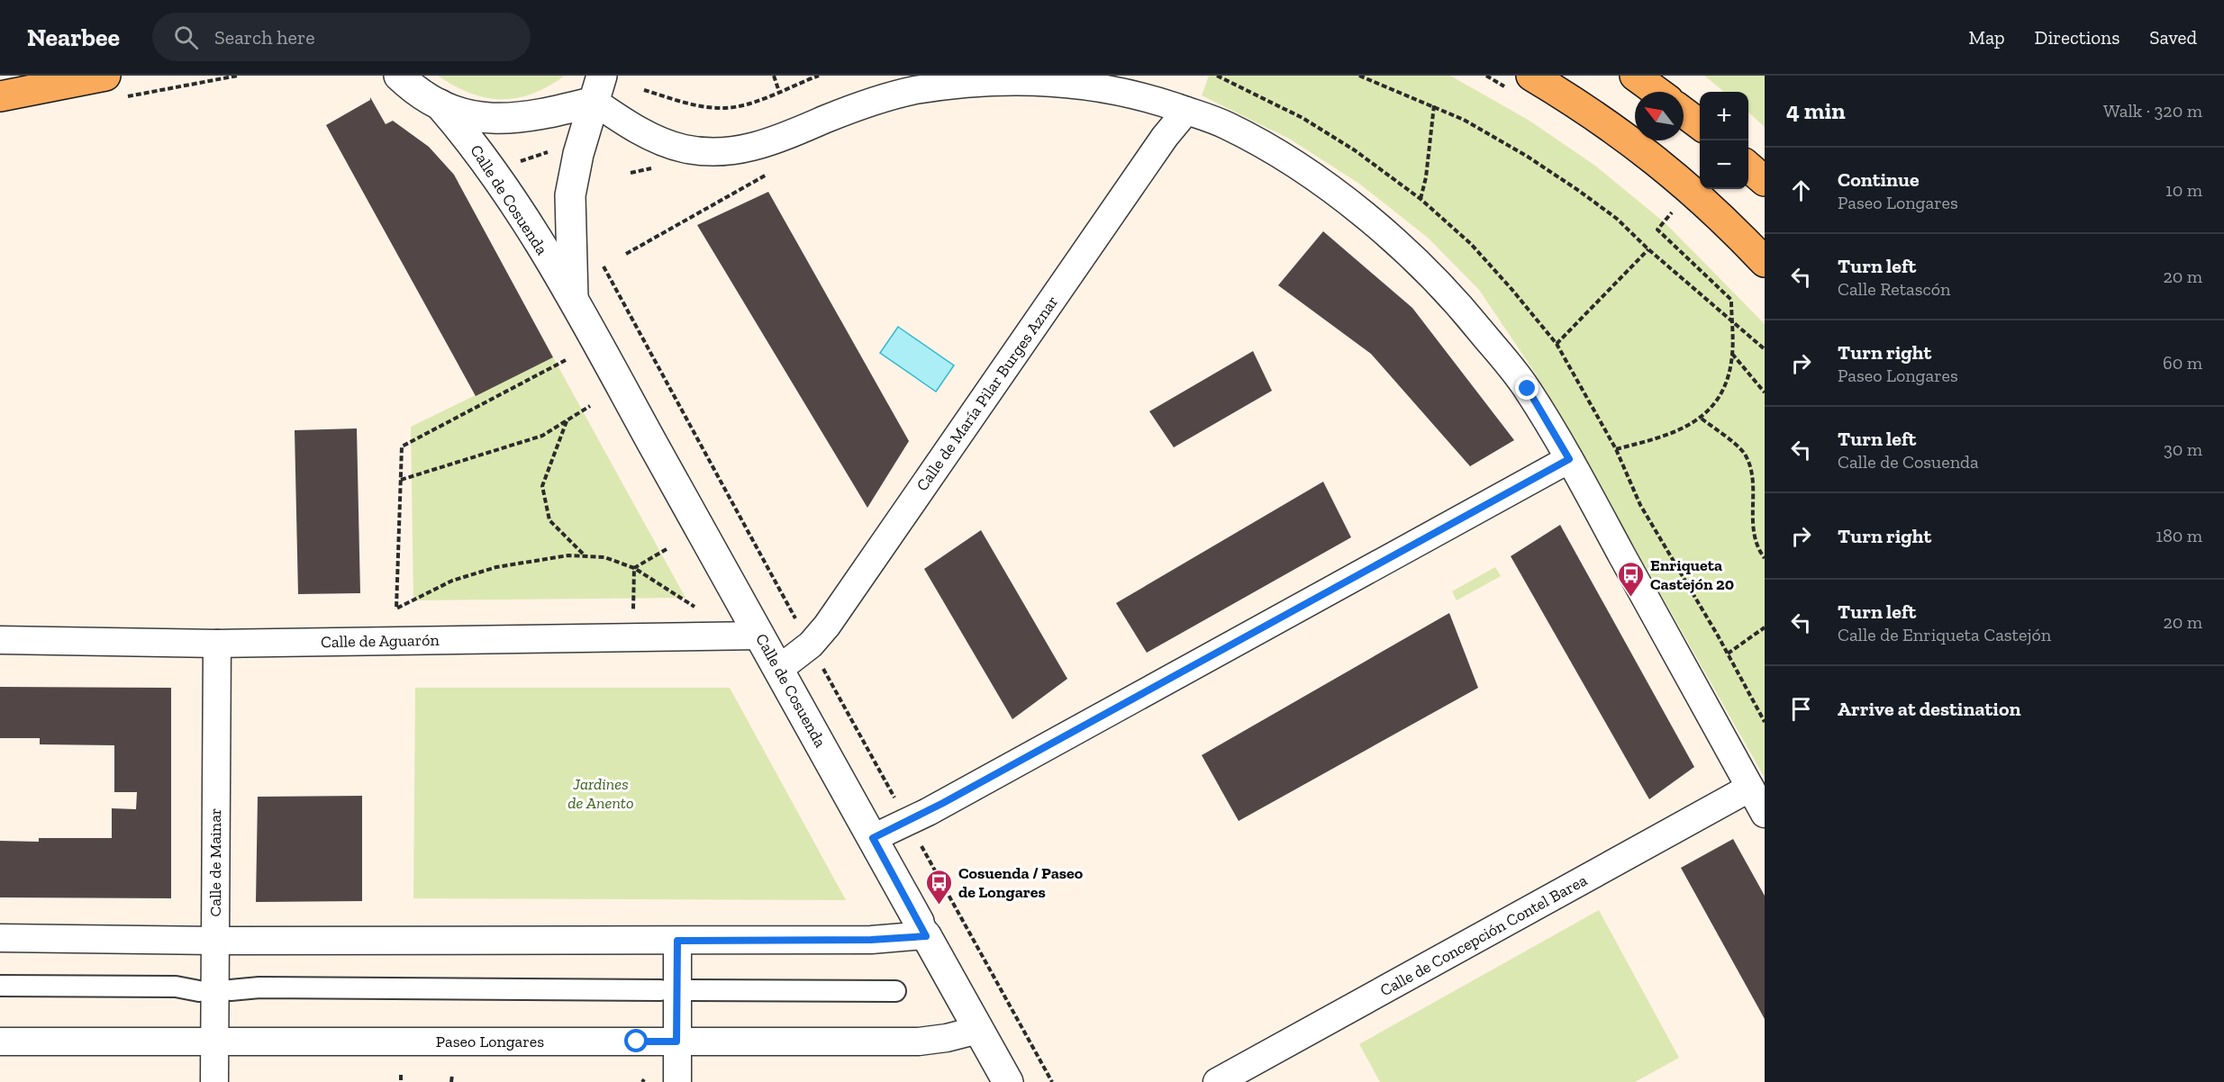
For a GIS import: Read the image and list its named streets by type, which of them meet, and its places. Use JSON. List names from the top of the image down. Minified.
{"streets":{"street":["Calle de Cosuenda","Calle de María Pilar Burges Aznar","Calle de Aguarón","Calle de Mainar","Calle de Concepción Contel Barea","Paseo Longares"]},"crossings":[["Calle de Cosuenda","Calle de María Pilar Burges Aznar"],["Calle de Cosuenda","Calle de Aguarón"],["Calle de Cosuenda","Paseo Longares"],["Calle de Aguarón","Calle de Mainar"],["Calle de Mainar","Paseo Longares"]],"parks":["Jardines de Anento"],"places":{"bus stop":["Enriqueta Castejón 20","Cosuenda / Paseo de Longares"]},"north":"top left","page":{"header":"Nearbee","search":"Search here","nav":["Map","Directions","Saved"],"heading":["4 min","Walk · 320 m"],"map_buttons":["+","−"],"list":[["Continue","Paseo Longares","10 m"],["Turn left","Calle Retascón","20 m"],["Turn right","Paseo Longares","60 m"],["Turn left","Calle de Cosuenda","30 m"],["Turn right","180 m"],["Turn left","Calle de Enriqueta Castejón","20 m"],"Arrive at destination"]}}
